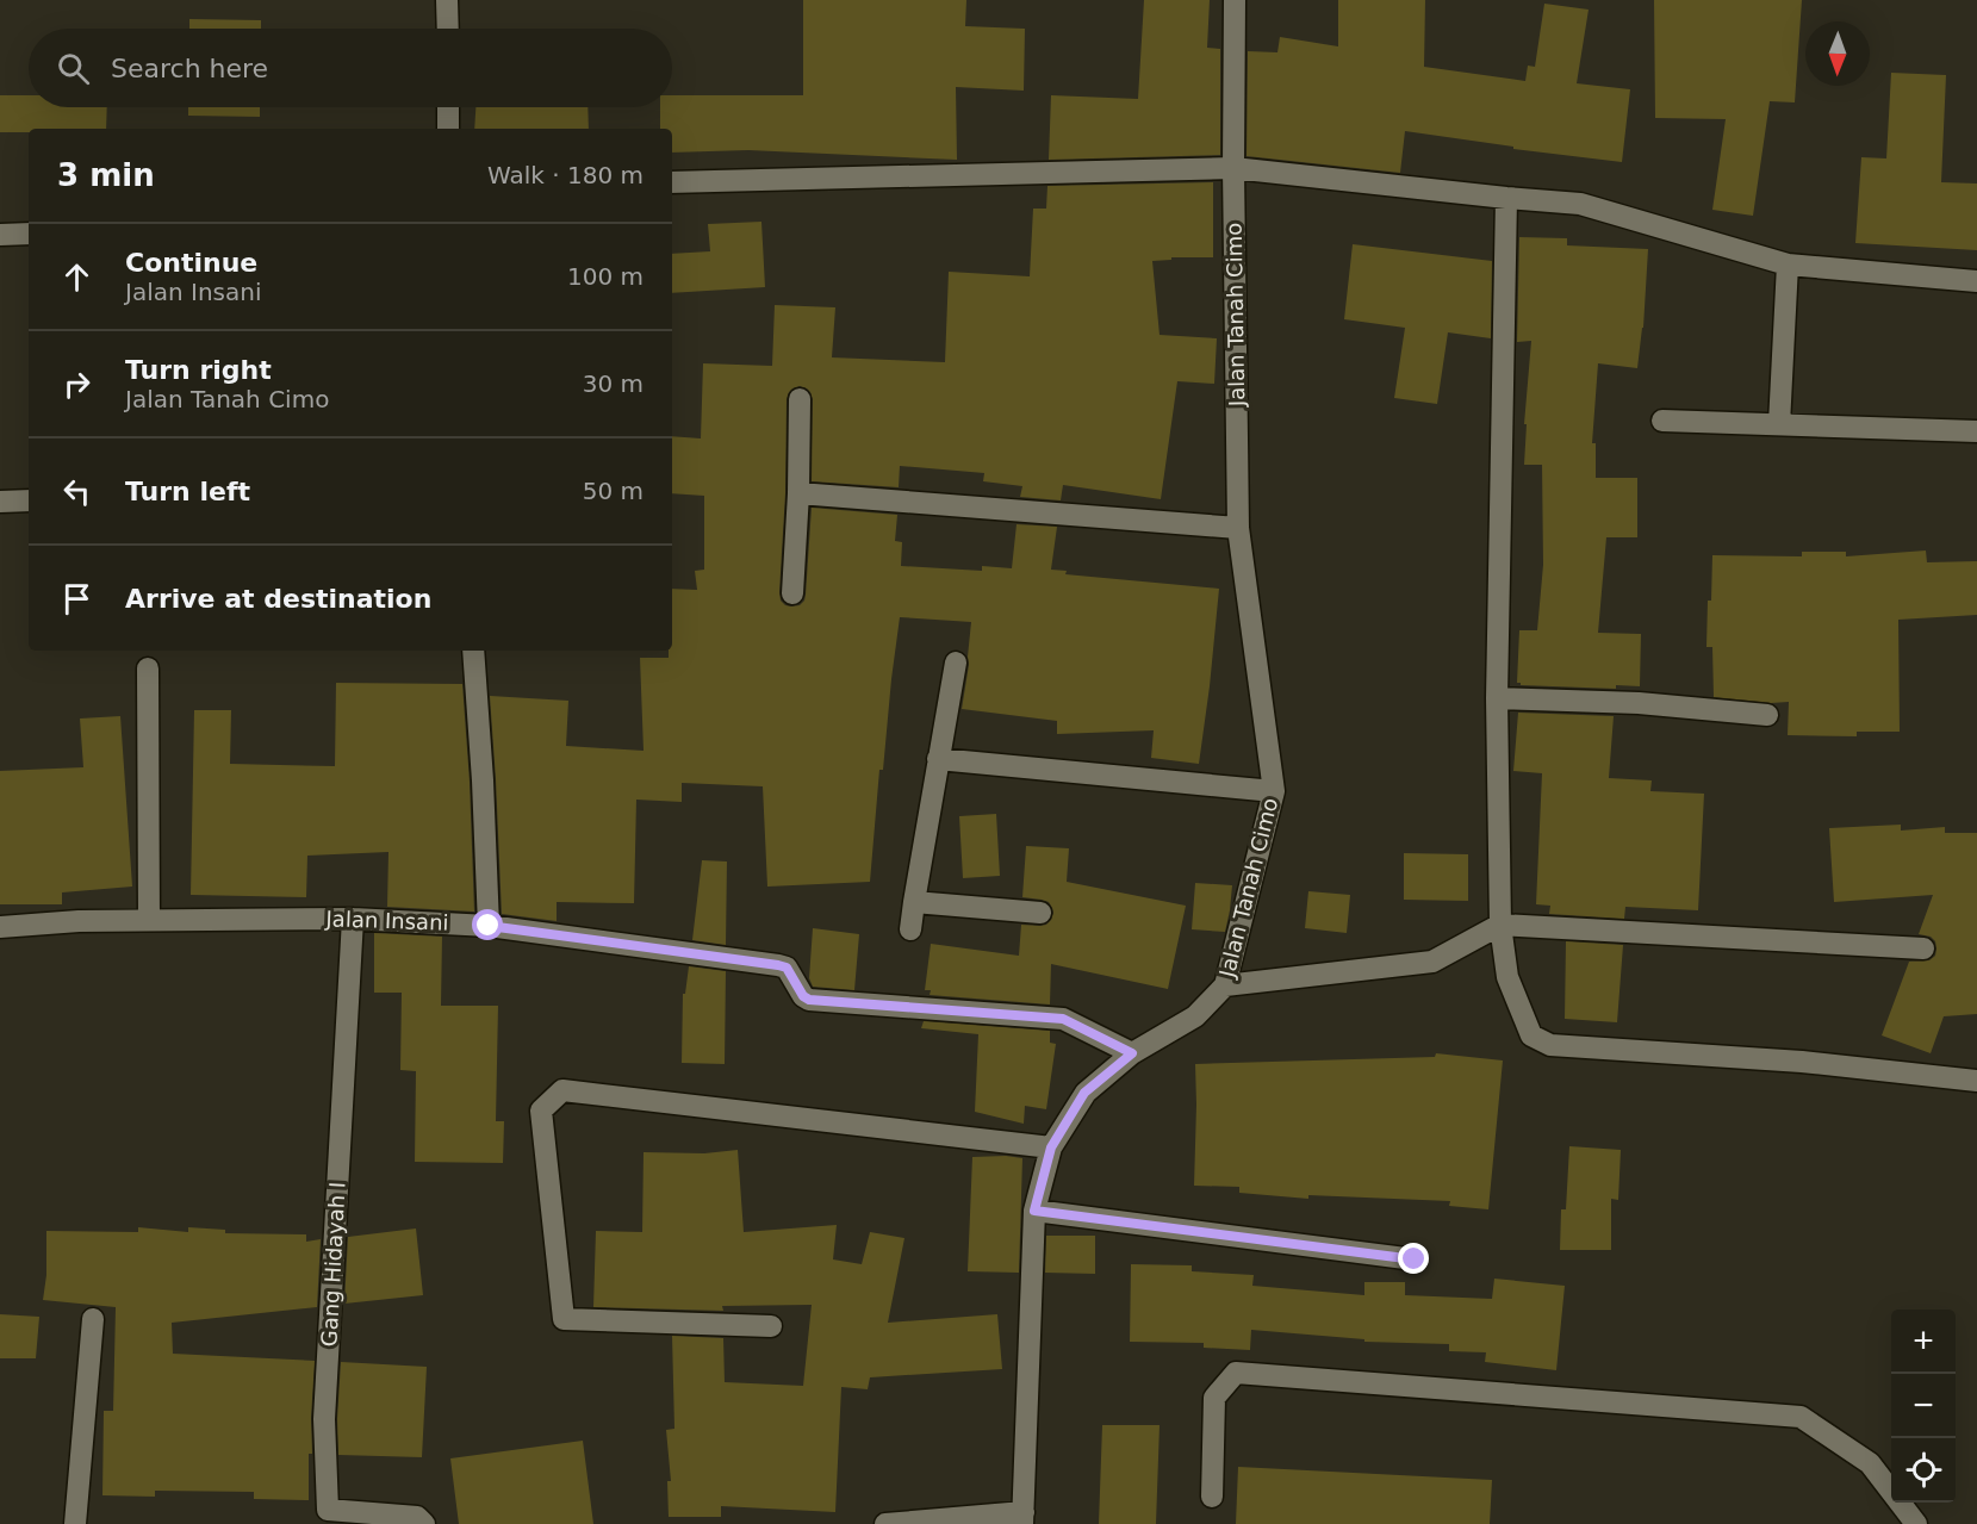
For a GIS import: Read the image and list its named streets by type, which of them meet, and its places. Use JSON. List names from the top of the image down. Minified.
{"streets":{"street":["Jalan Tanah Cimo","Jalan Insani","Gang Hidayah I"]},"crossings":[["Jalan Tanah Cimo","Jalan Insani"],["Jalan Insani","Gang Hidayah I"]],"north":"bottom","page":{"search":"Search here","heading":["3 min","Walk · 180 m"],"list":[["Continue","Jalan Insani","100 m"],["Turn right","Jalan Tanah Cimo","30 m"],["Turn left","50 m"],"Arrive at destination"],"map_buttons":["+","−"]}}
